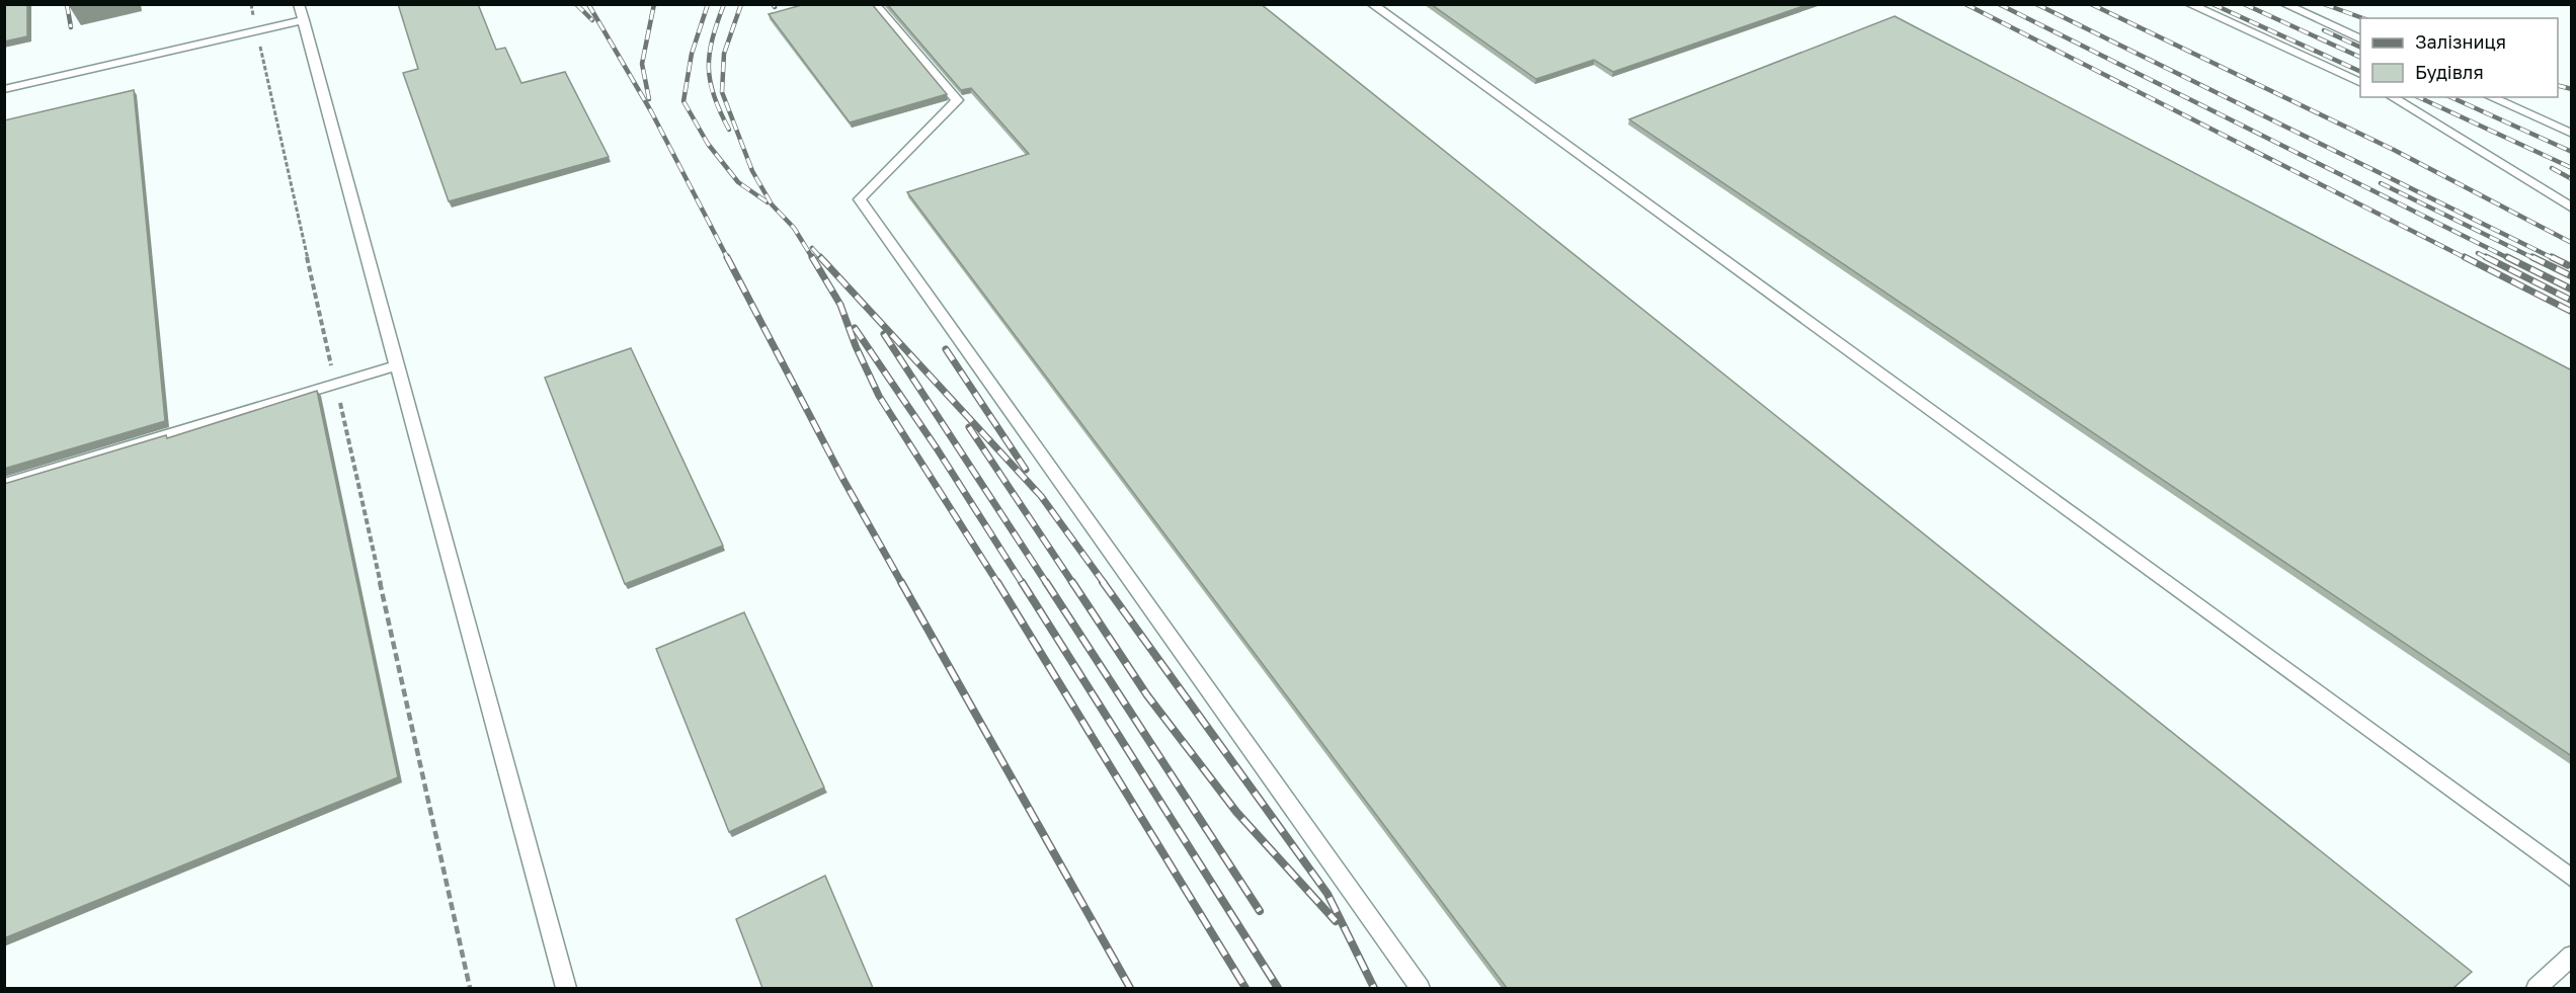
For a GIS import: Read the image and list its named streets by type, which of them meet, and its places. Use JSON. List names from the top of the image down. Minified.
{"legend":["Залізниця","Будівля"]}
